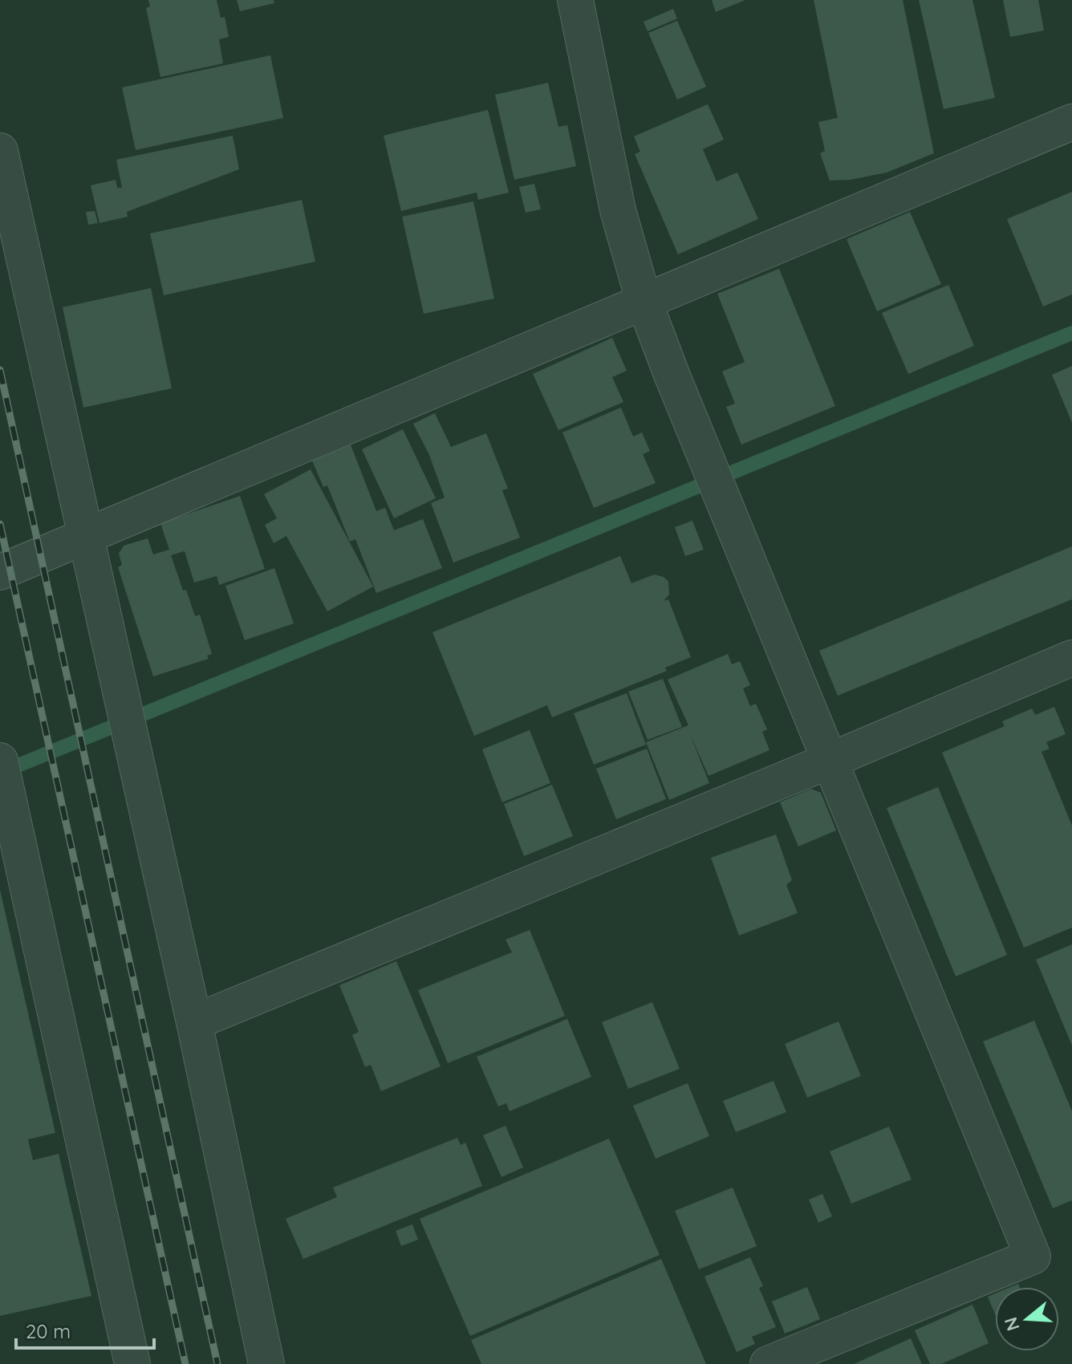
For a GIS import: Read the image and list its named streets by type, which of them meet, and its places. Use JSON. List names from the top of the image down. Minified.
{"scale_bar":"20 m","north":"left"}
